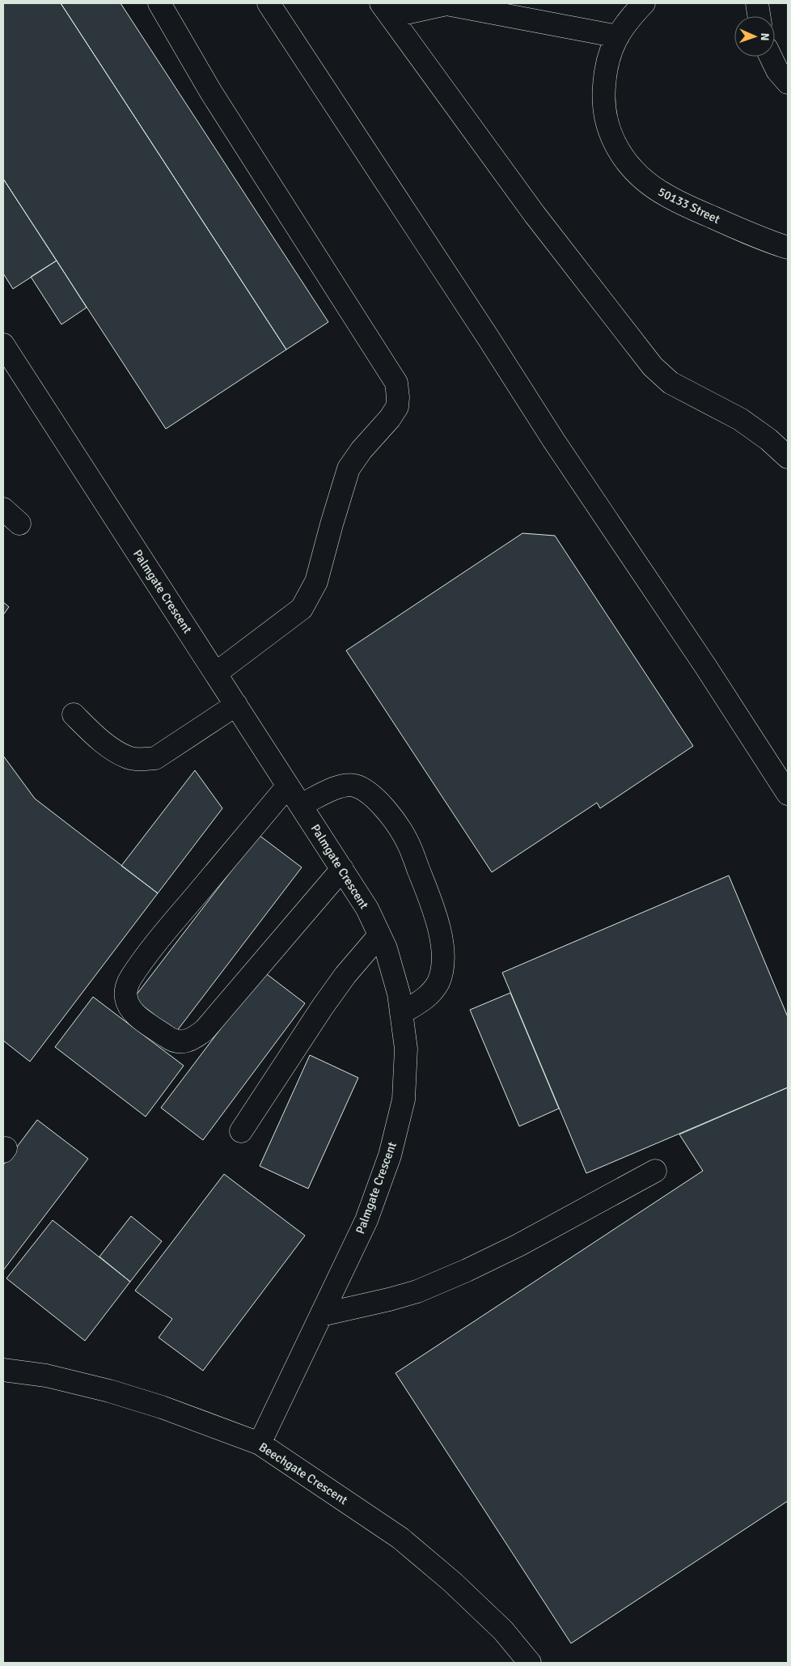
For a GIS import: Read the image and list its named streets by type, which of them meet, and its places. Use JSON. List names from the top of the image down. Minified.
{"streets":{"street":["50133 Street","Palmgate Crescent","Beechgate Crescent"]},"crossings":[["Palmgate Crescent","Beechgate Crescent"]],"north":"right"}
